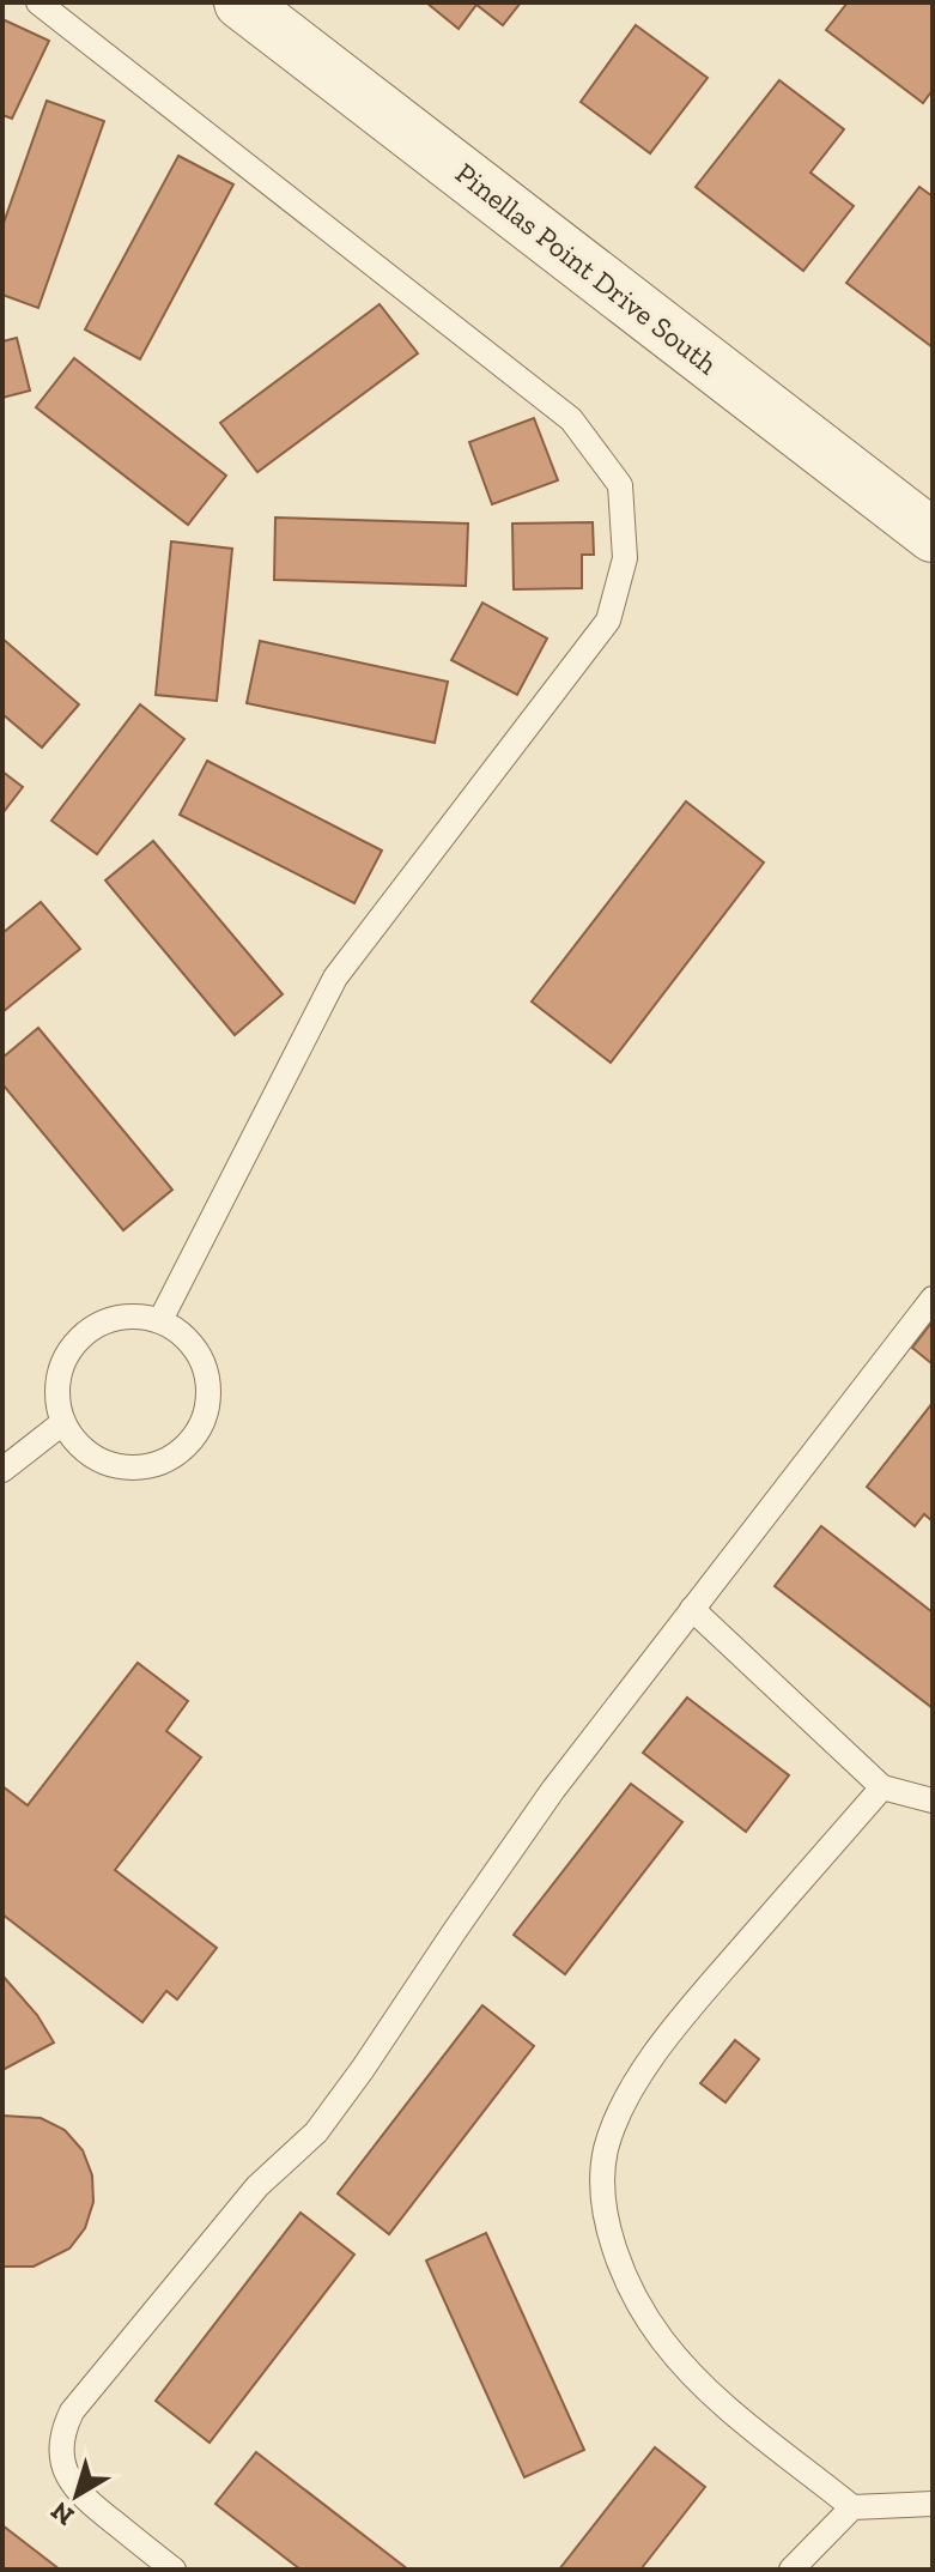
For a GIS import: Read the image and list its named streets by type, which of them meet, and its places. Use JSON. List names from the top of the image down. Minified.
{"streets":{"street":["Pinellas Point Drive South"]},"north":"bottom left"}
